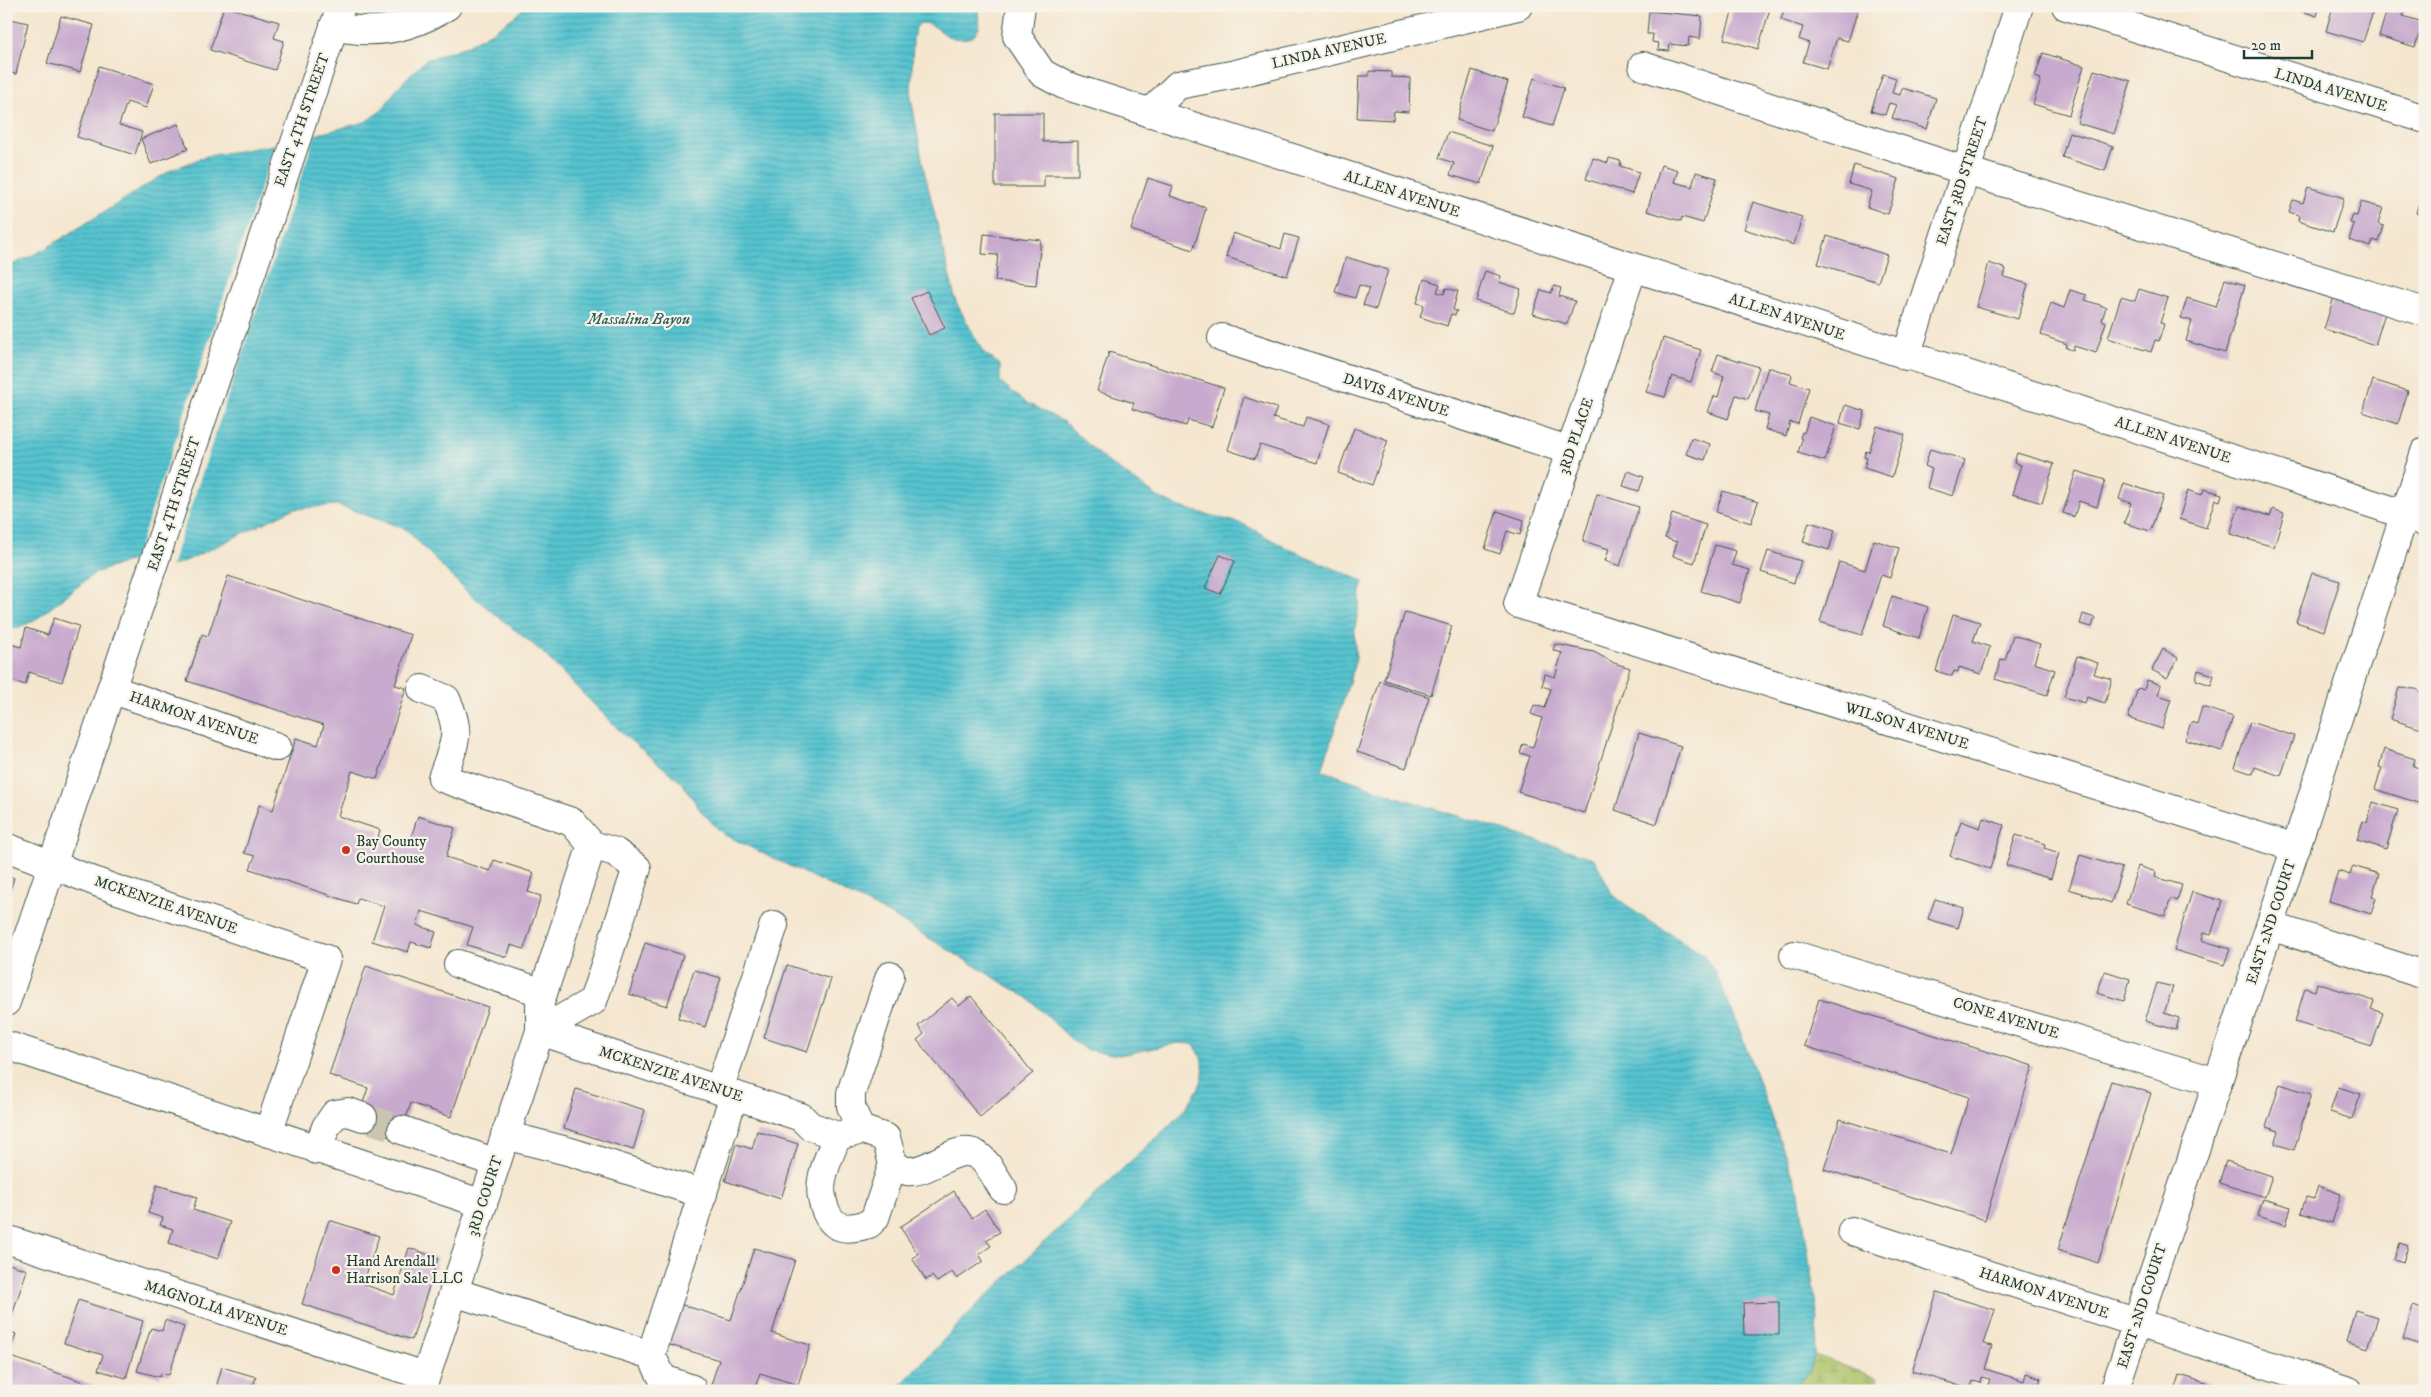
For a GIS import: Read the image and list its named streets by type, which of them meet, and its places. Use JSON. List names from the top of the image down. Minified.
{"streets":{"street":["LINDA AVENUE","EAST 4TH STREET","EAST 3RD STREET","ALLEN AVENUE","DAVIS AVENUE","3RD PLACE","HARMON AVENUE","WILSON AVENUE","MCKENZIE AVENUE","EAST 2ND COURT","CONE AVENUE","3RD COURT","MAGNOLIA AVENUE"]},"crossings":[["LINDA AVENUE","ALLEN AVENUE"],["EAST 4TH STREET","HARMON AVENUE"],["EAST 4TH STREET","MCKENZIE AVENUE"],["EAST 3RD STREET","ALLEN AVENUE"],["ALLEN AVENUE","3RD PLACE"],["ALLEN AVENUE","EAST 2ND COURT"],["DAVIS AVENUE","3RD PLACE"],["3RD PLACE","WILSON AVENUE"],["HARMON AVENUE","EAST 2ND COURT"],["WILSON AVENUE","EAST 2ND COURT"],["MCKENZIE AVENUE","3RD COURT"],["EAST 2ND COURT","CONE AVENUE"],["3RD COURT","MAGNOLIA AVENUE"]],"water":["Massalina Bayou"],"places":["Bay County Courthouse","Hand Arendall Harrison Sale LLC"],"scale_bar":"20 m"}
